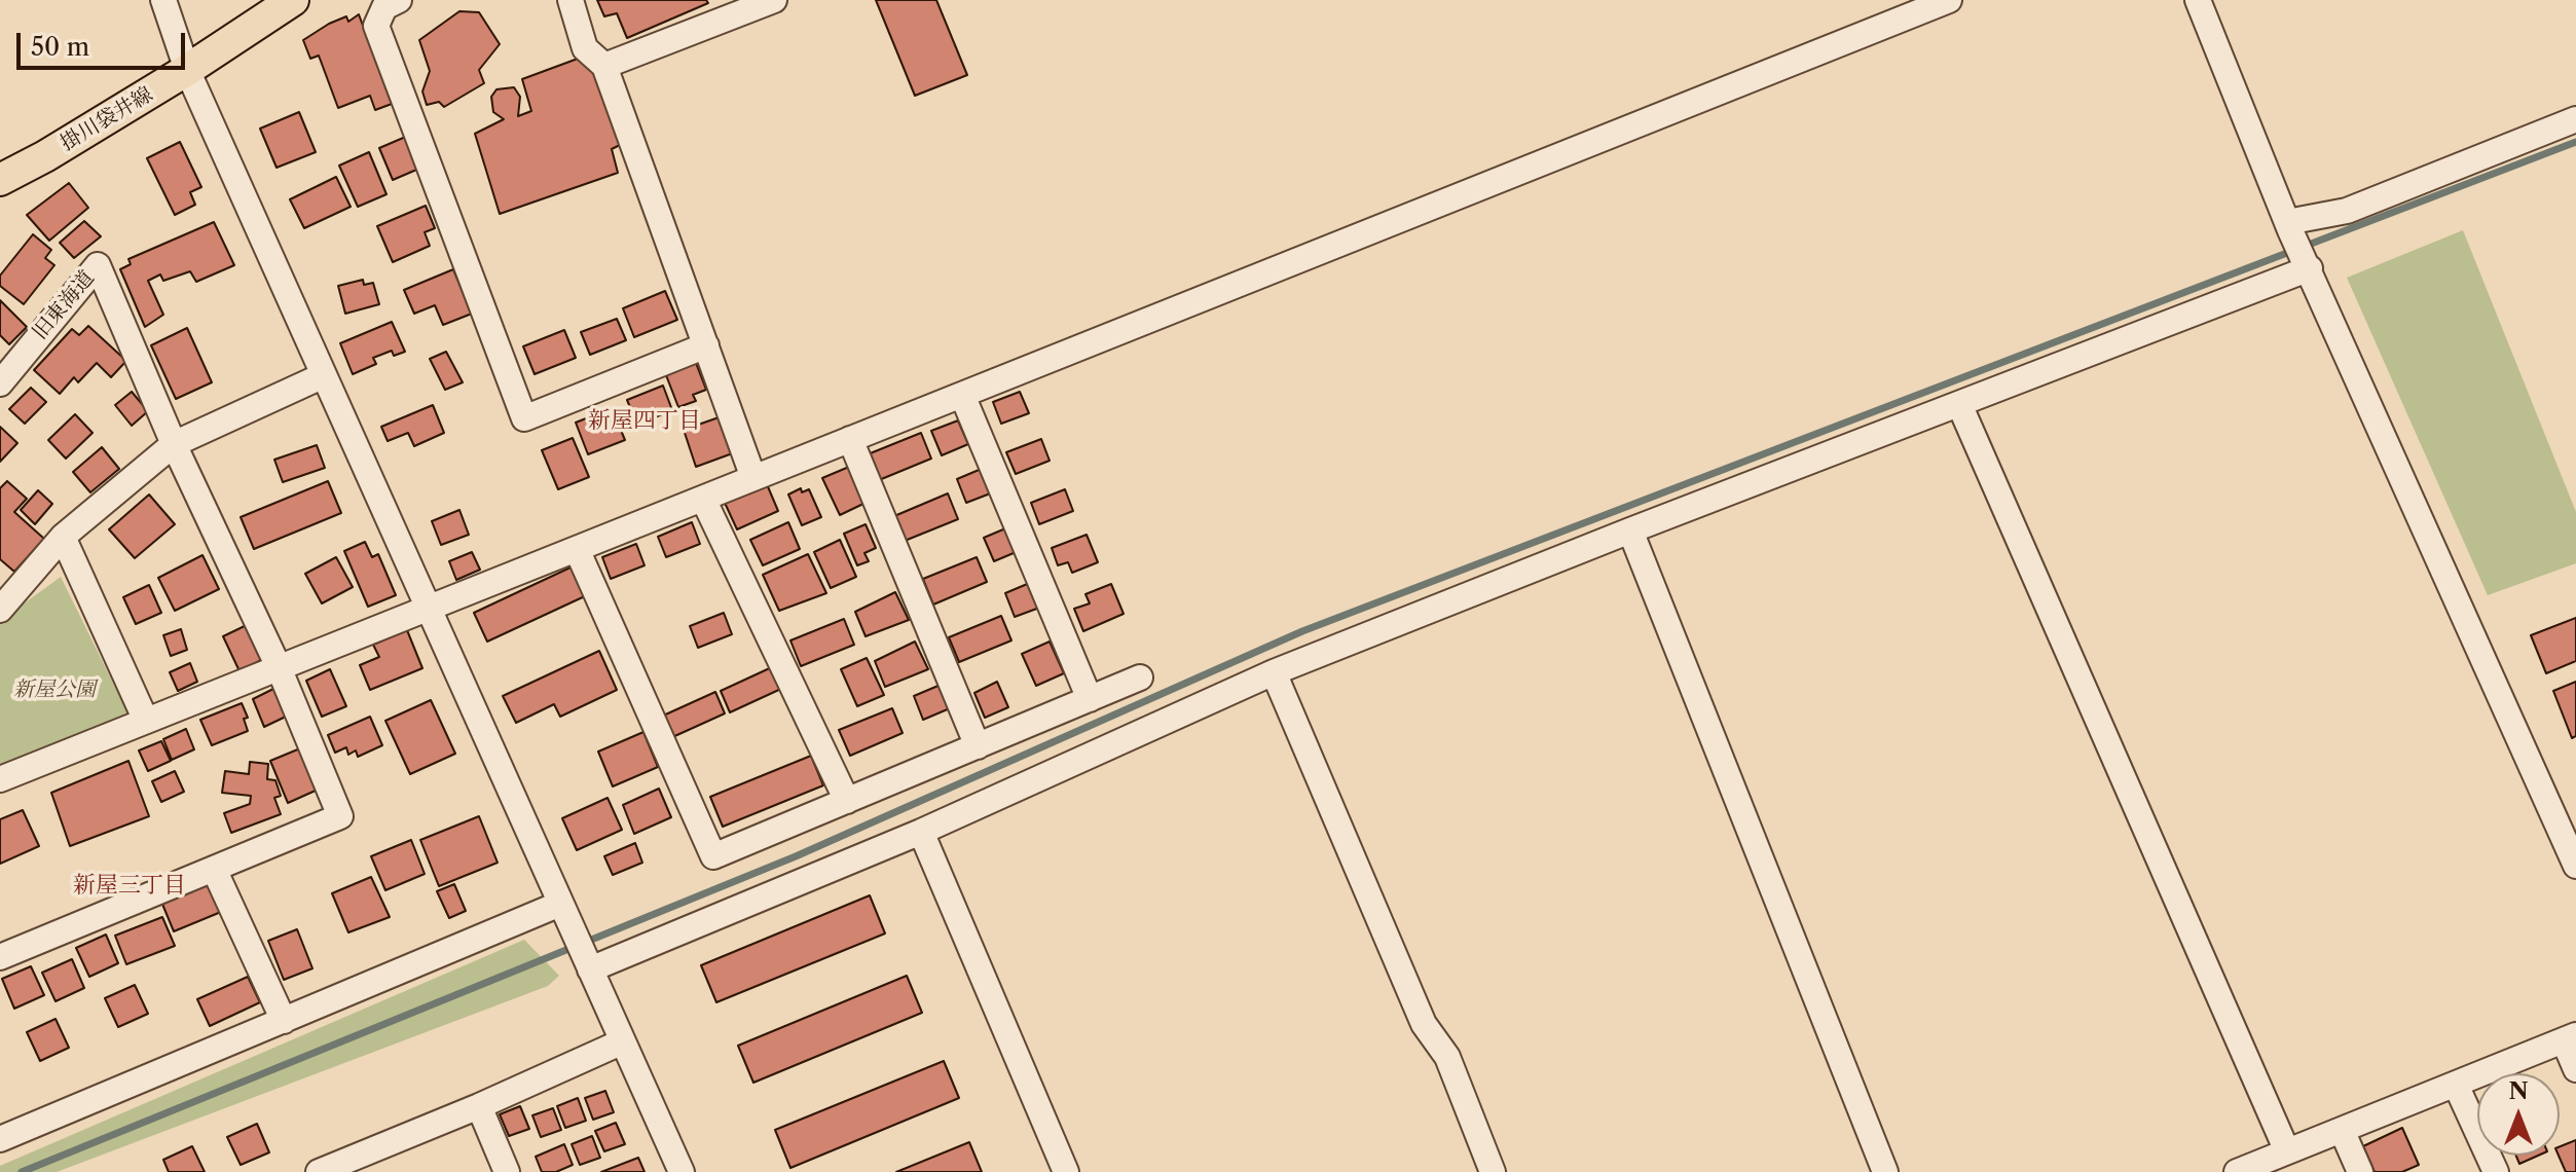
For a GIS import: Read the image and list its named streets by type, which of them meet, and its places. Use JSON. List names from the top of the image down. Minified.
{"streets":{"main road":["掛川袋井線"],"street":["旧東海道"]},"districts":["新屋四丁目","新屋三丁目"],"parks":["新屋公園"],"scale_bar":"50 m","north":"top"}
